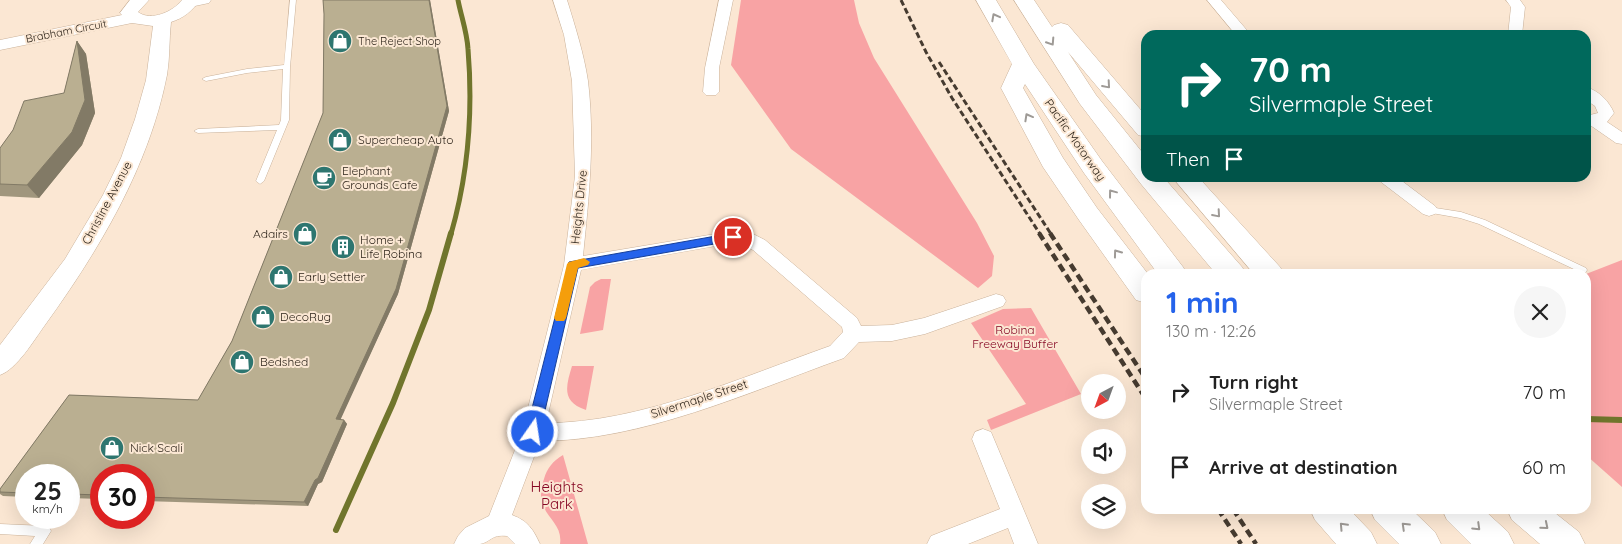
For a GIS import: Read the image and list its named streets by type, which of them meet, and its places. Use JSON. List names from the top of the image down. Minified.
{"streets":{"highway":["Pacific Motorway"],"street":["Brabham Circuit","Christine Avenue","Heights Drive","Silvermaple Street"]},"crossings":[["Heights Drive","Silvermaple Street"]],"parks":["Robina Freeway Buffer","Heights Park"],"places":{"shop":["The Reject Shop","Supercheap Auto","Adairs","Early Settler","DecoRug","Bedshed","Nick Scali"],"cafe":["Elephant Grounds Cafe"],"building":["Home + Life Robina"]},"north":"bottom left","page":{"turn":["70 m","Silvermaple Street"],"then":"Then","heading":["1 min","130 m · 12:26"],"list":[{"name":"Turn right","note":"Silvermaple Street","value":"70 m"},{"name":"Arrive at destination","value":"60 m"}],"speed":"25 km/h","limit":"30"}}
